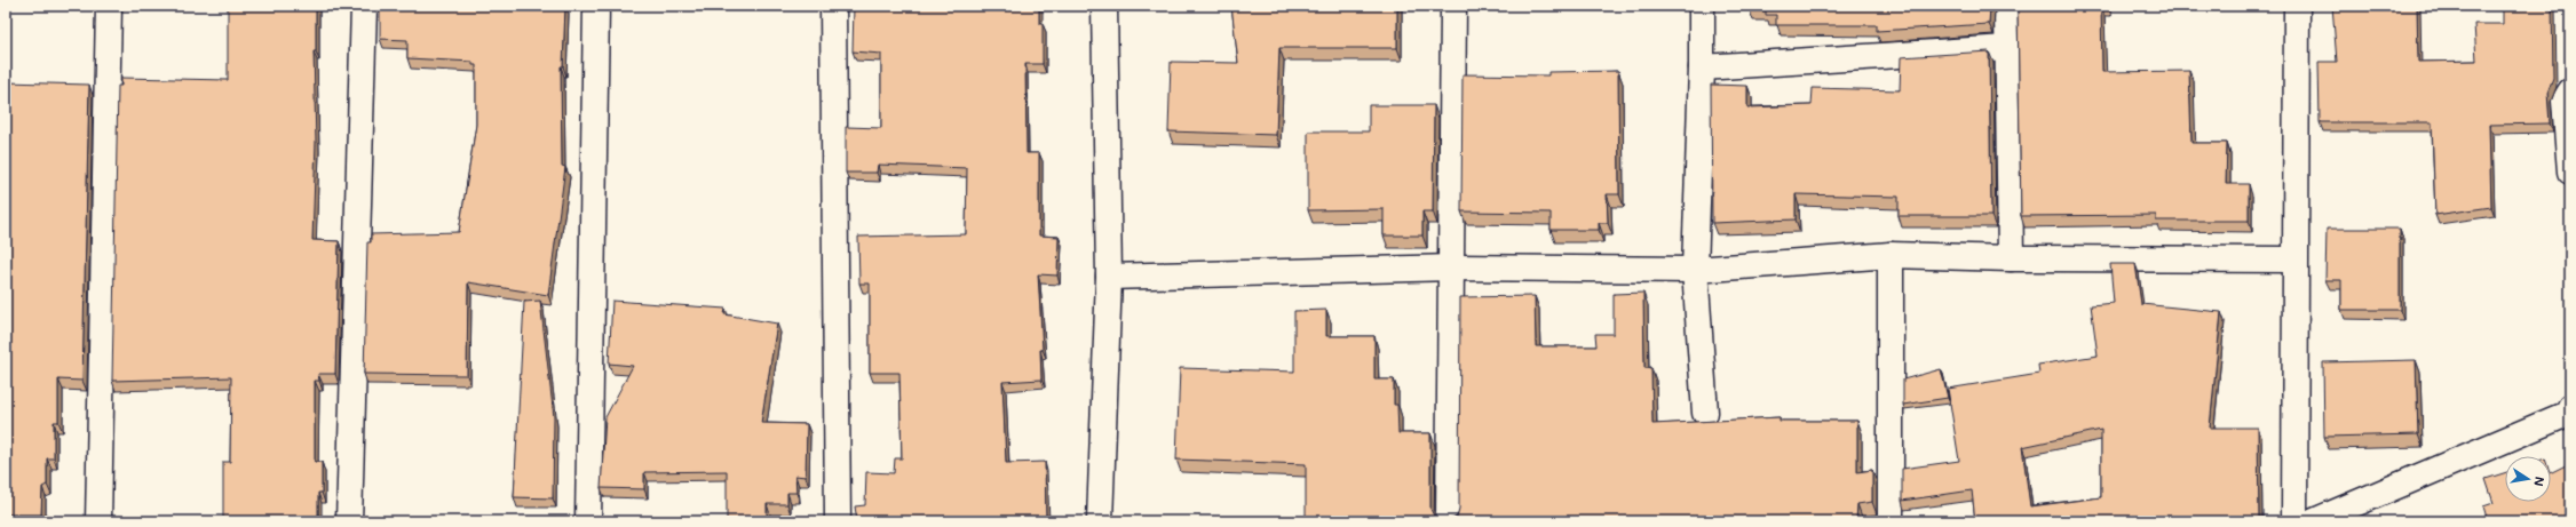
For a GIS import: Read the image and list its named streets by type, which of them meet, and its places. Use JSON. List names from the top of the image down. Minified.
{"north":"right"}
